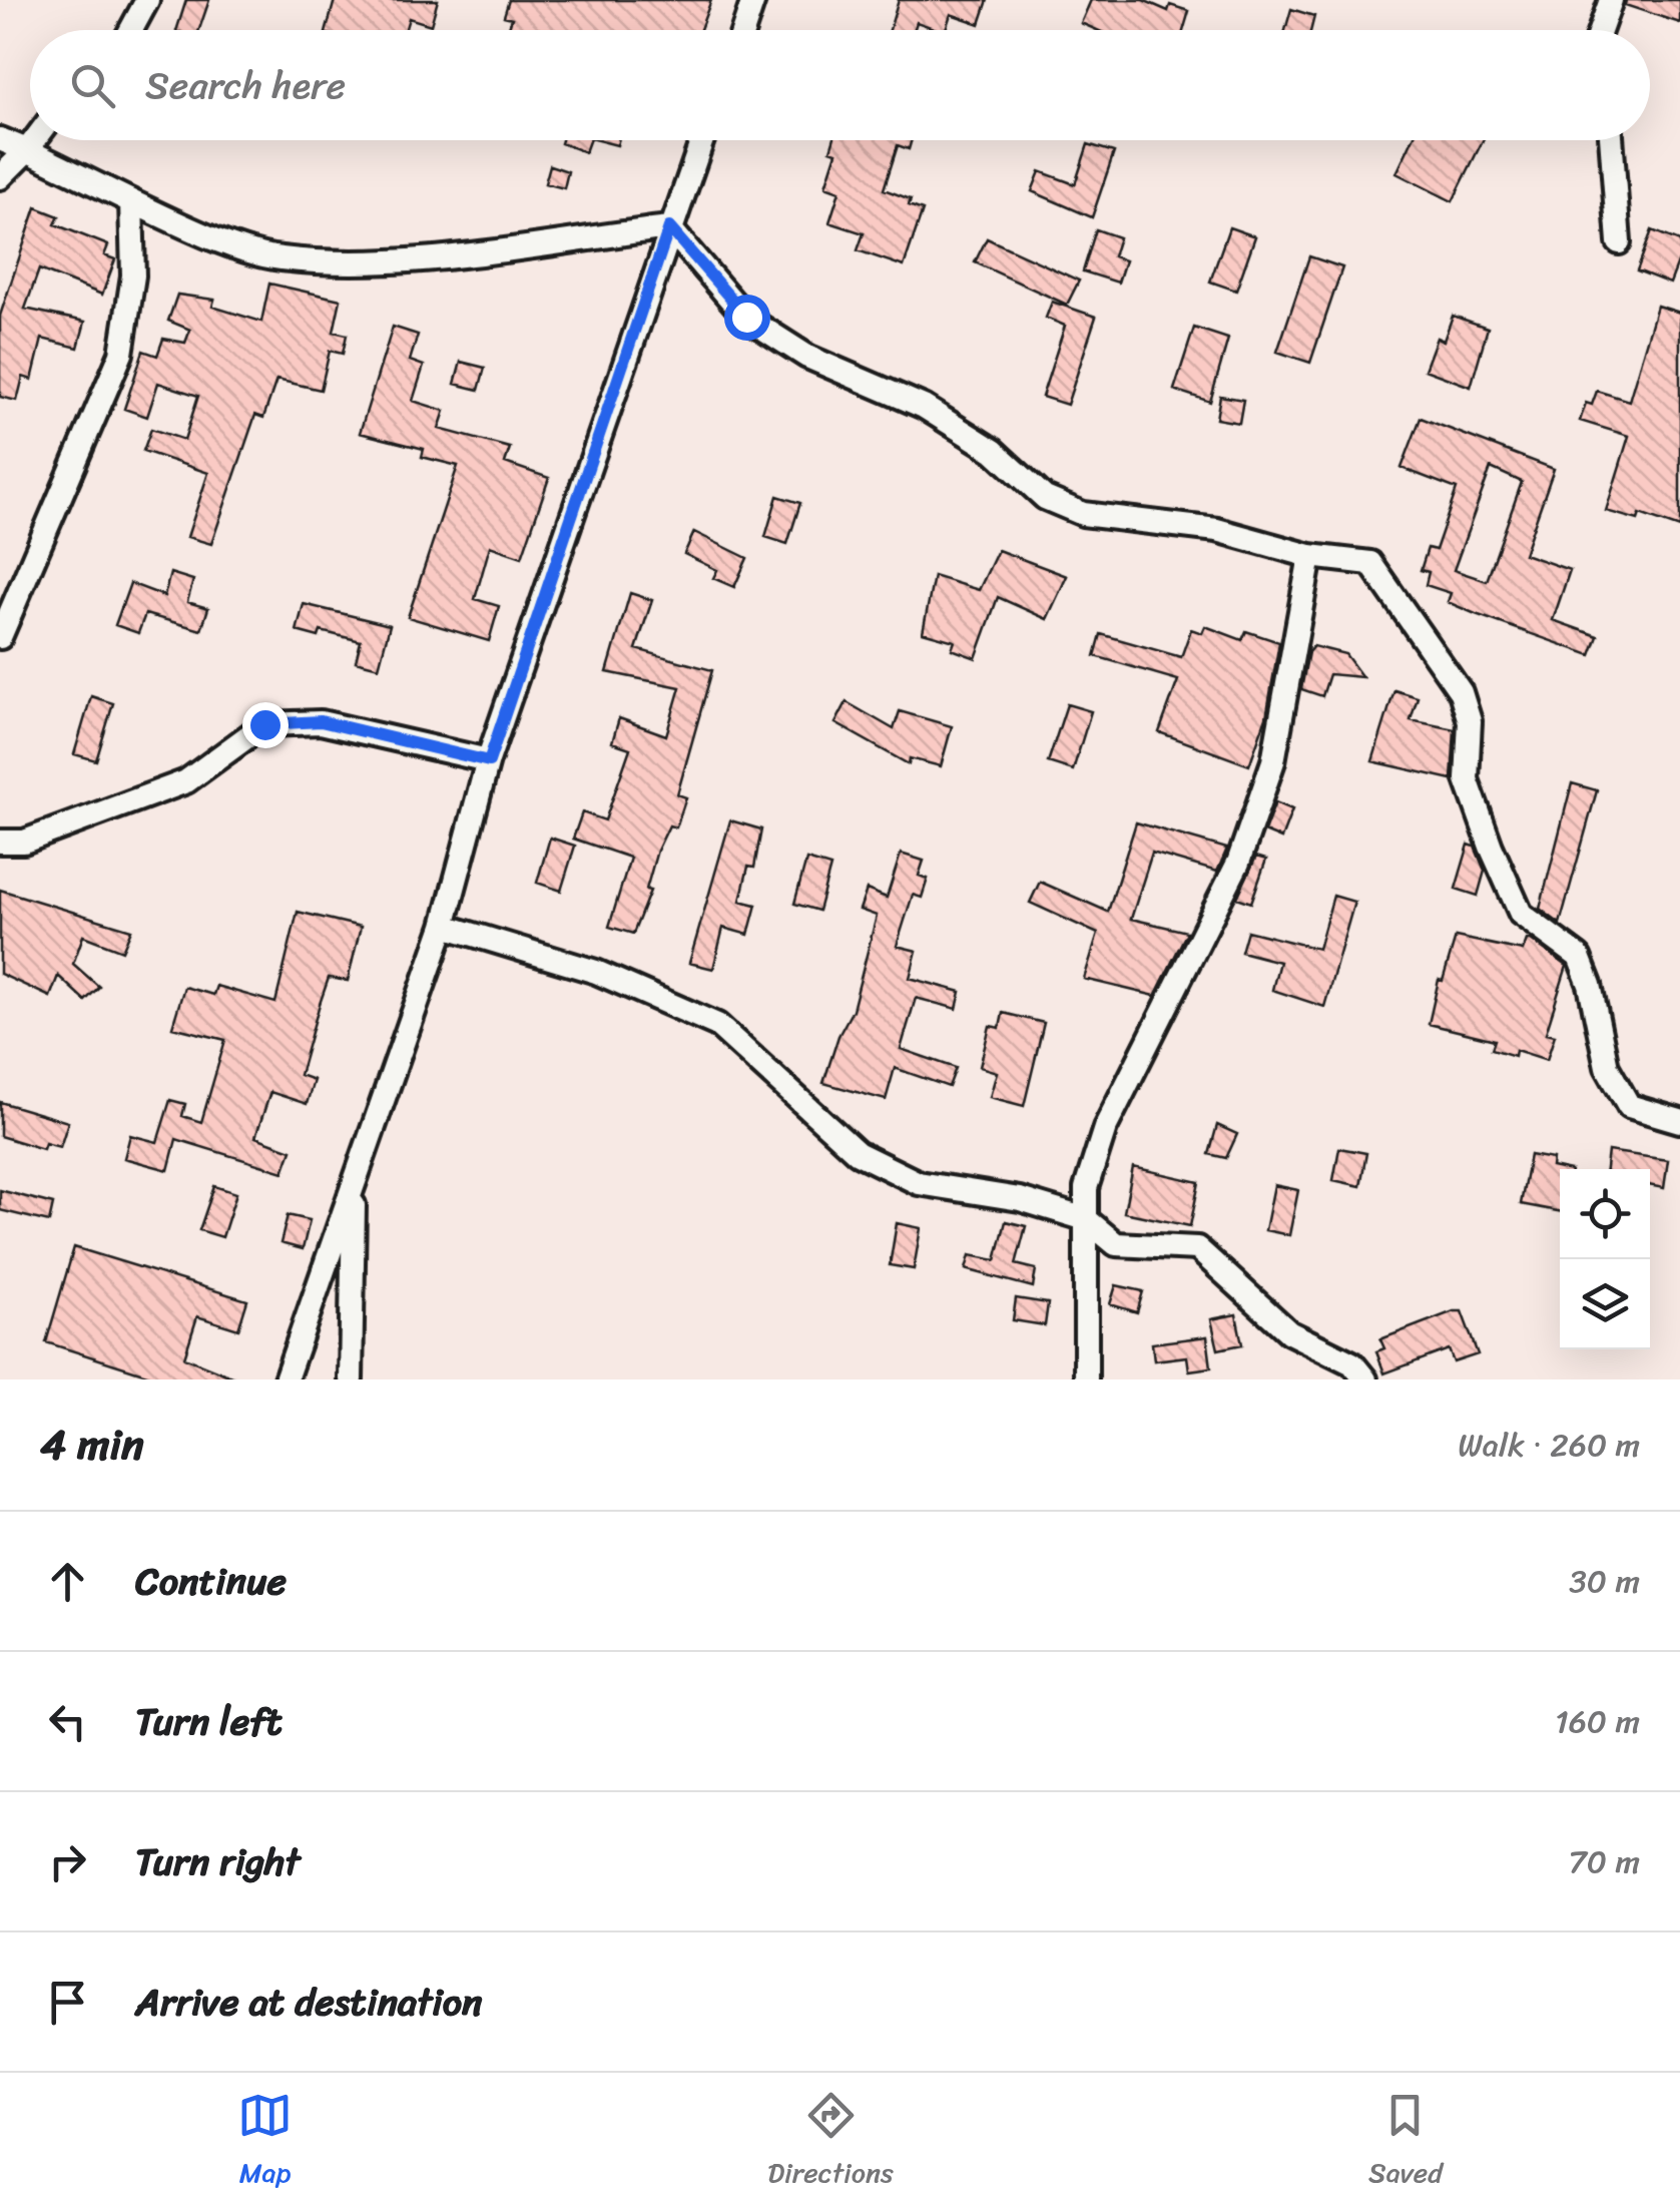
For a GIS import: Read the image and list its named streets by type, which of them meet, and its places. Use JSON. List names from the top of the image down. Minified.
{"page":{"search":"Search here","heading":["4 min","Walk · 260 m"],"list":[["Continue","30 m"],["Turn left","160 m"],["Turn right","70 m"],"Arrive at destination"],"nav":["Map","Directions","Saved"]}}
